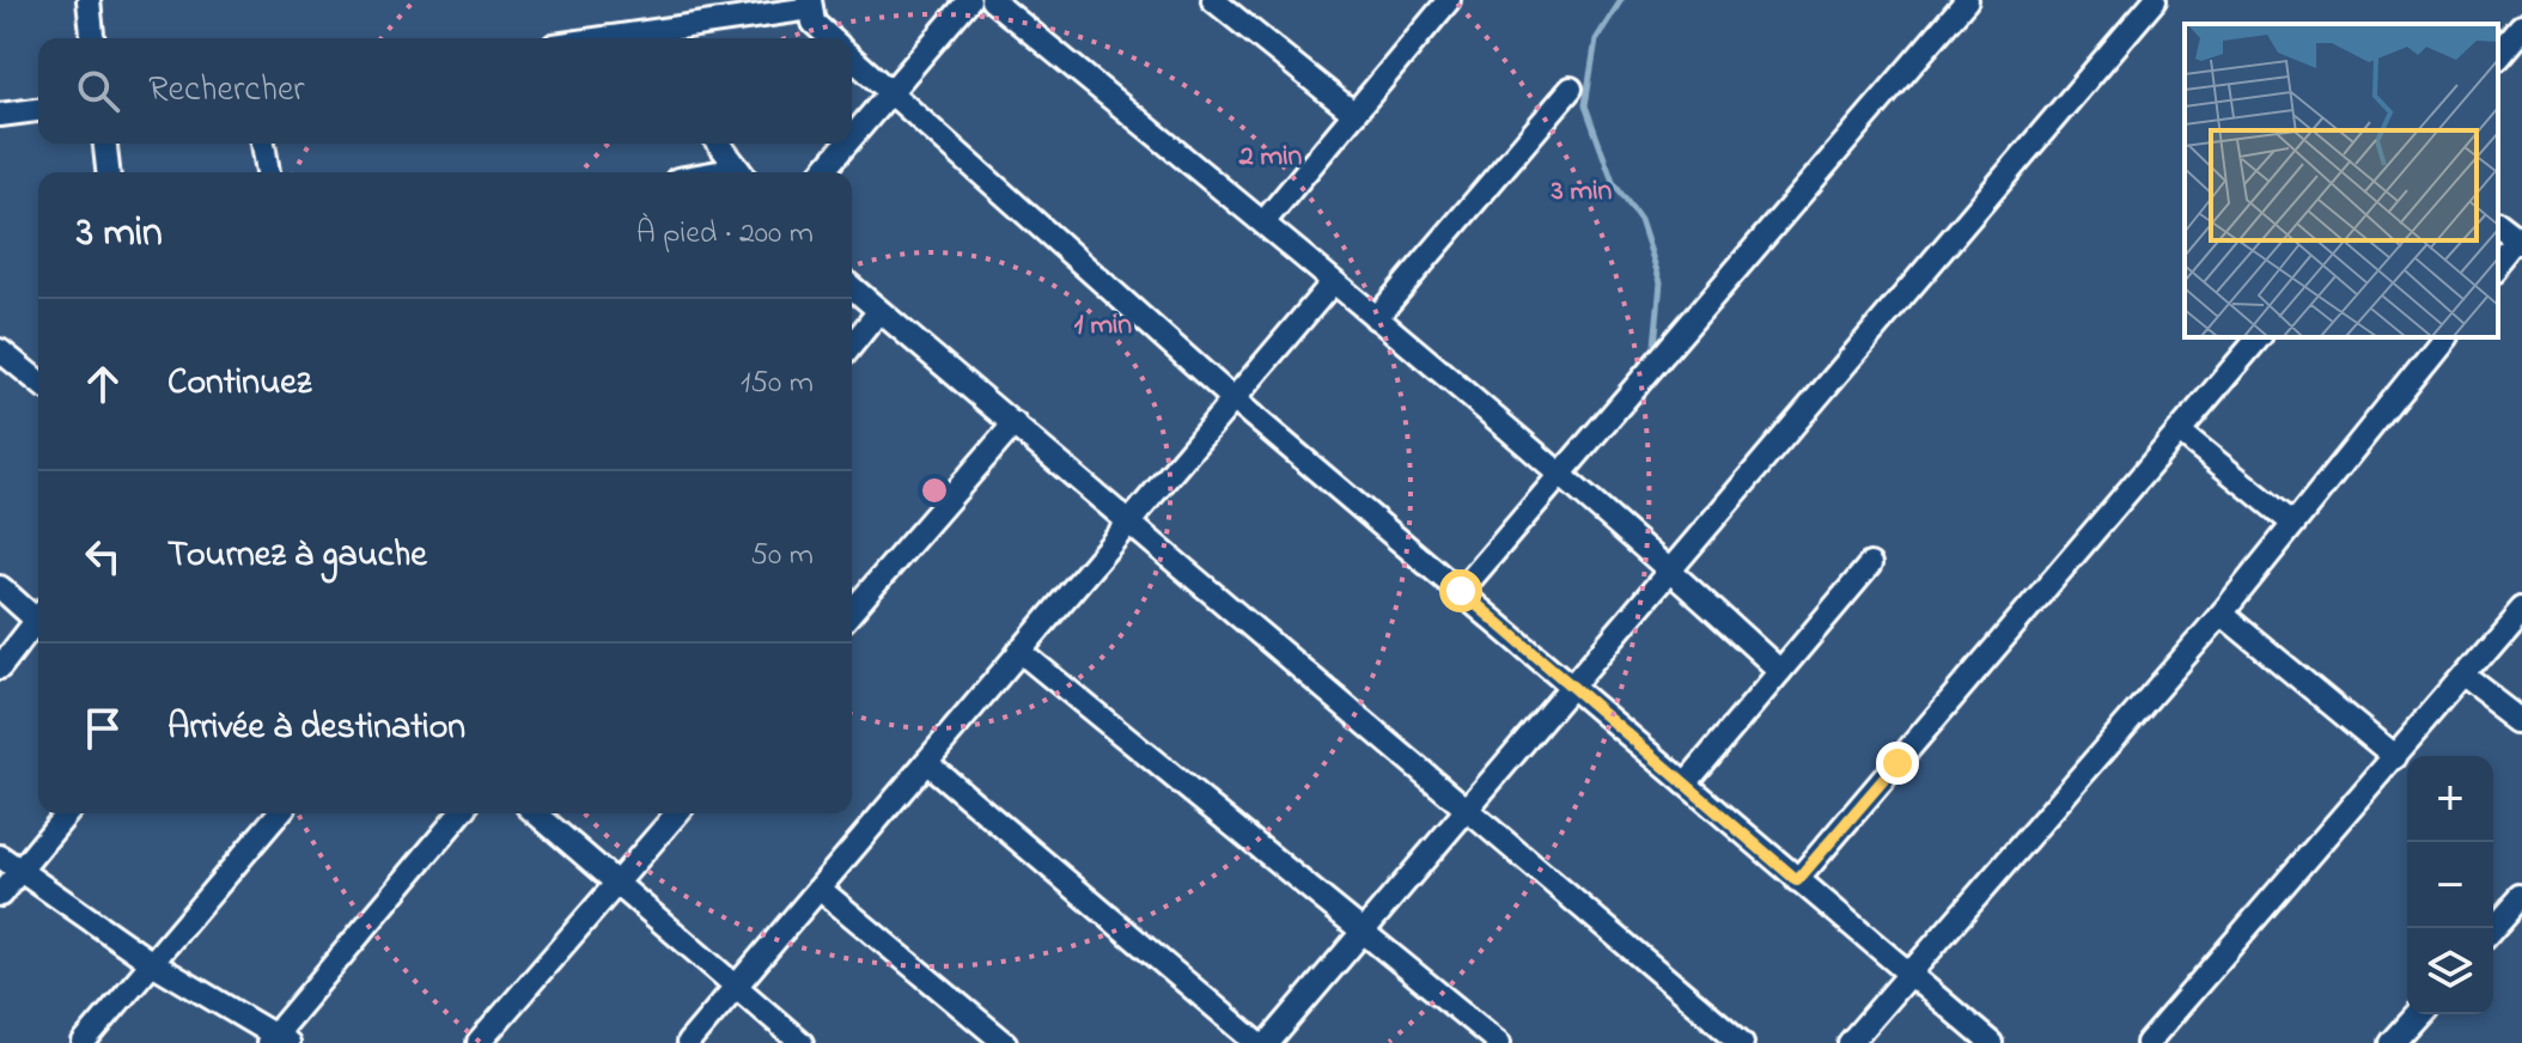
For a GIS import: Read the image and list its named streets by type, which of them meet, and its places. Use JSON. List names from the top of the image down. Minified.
{"page":{"search":"Rechercher","heading":["3 min","À pied · 200 m"],"list":[["Continuez","150 m"],["Tournez à gauche","50 m"],"Arrivée à destination"],"map_buttons":["+","−"]},"rings":["2 min","3 min","1 min"]}
